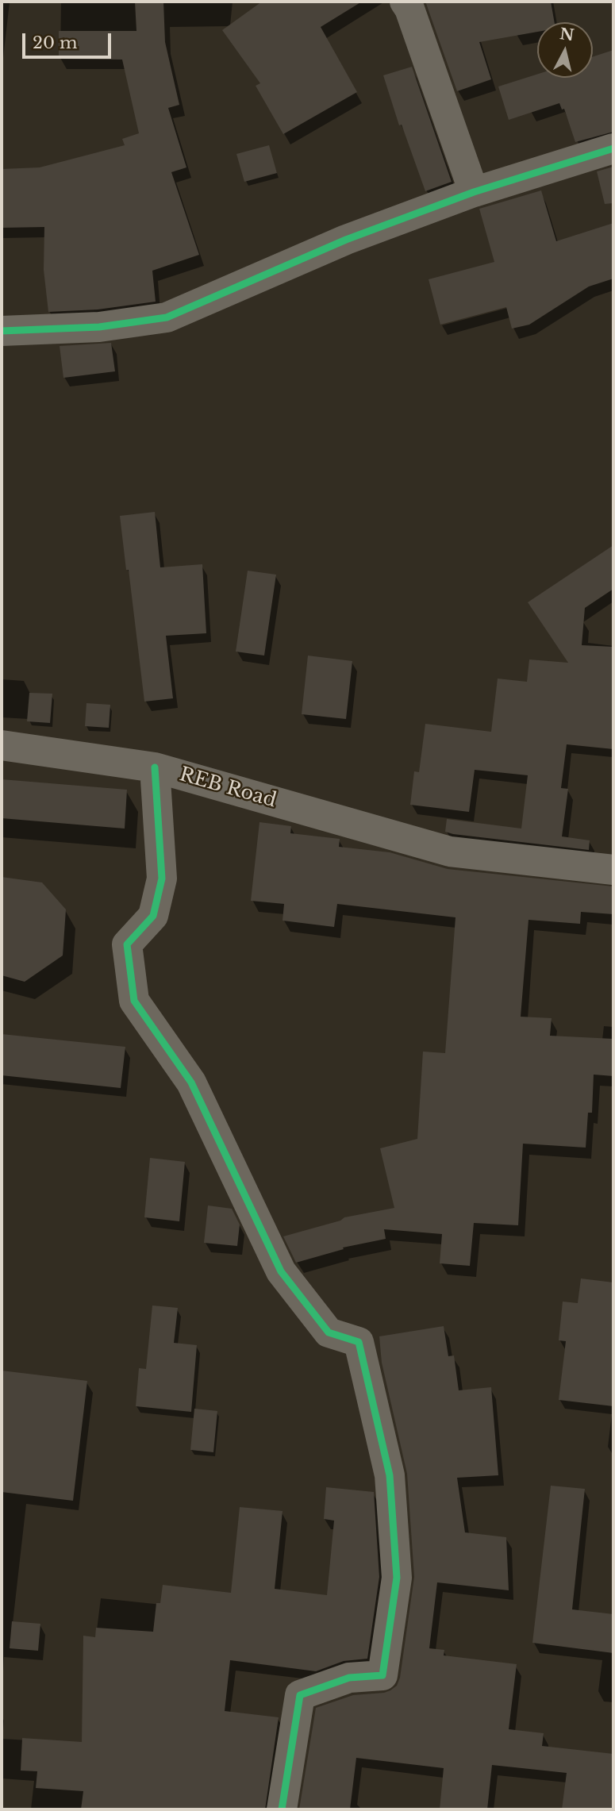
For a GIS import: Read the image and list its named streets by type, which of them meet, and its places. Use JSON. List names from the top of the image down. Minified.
{"streets":{"street":["REB Road"]},"scale_bar":"20 m","north":"top"}
